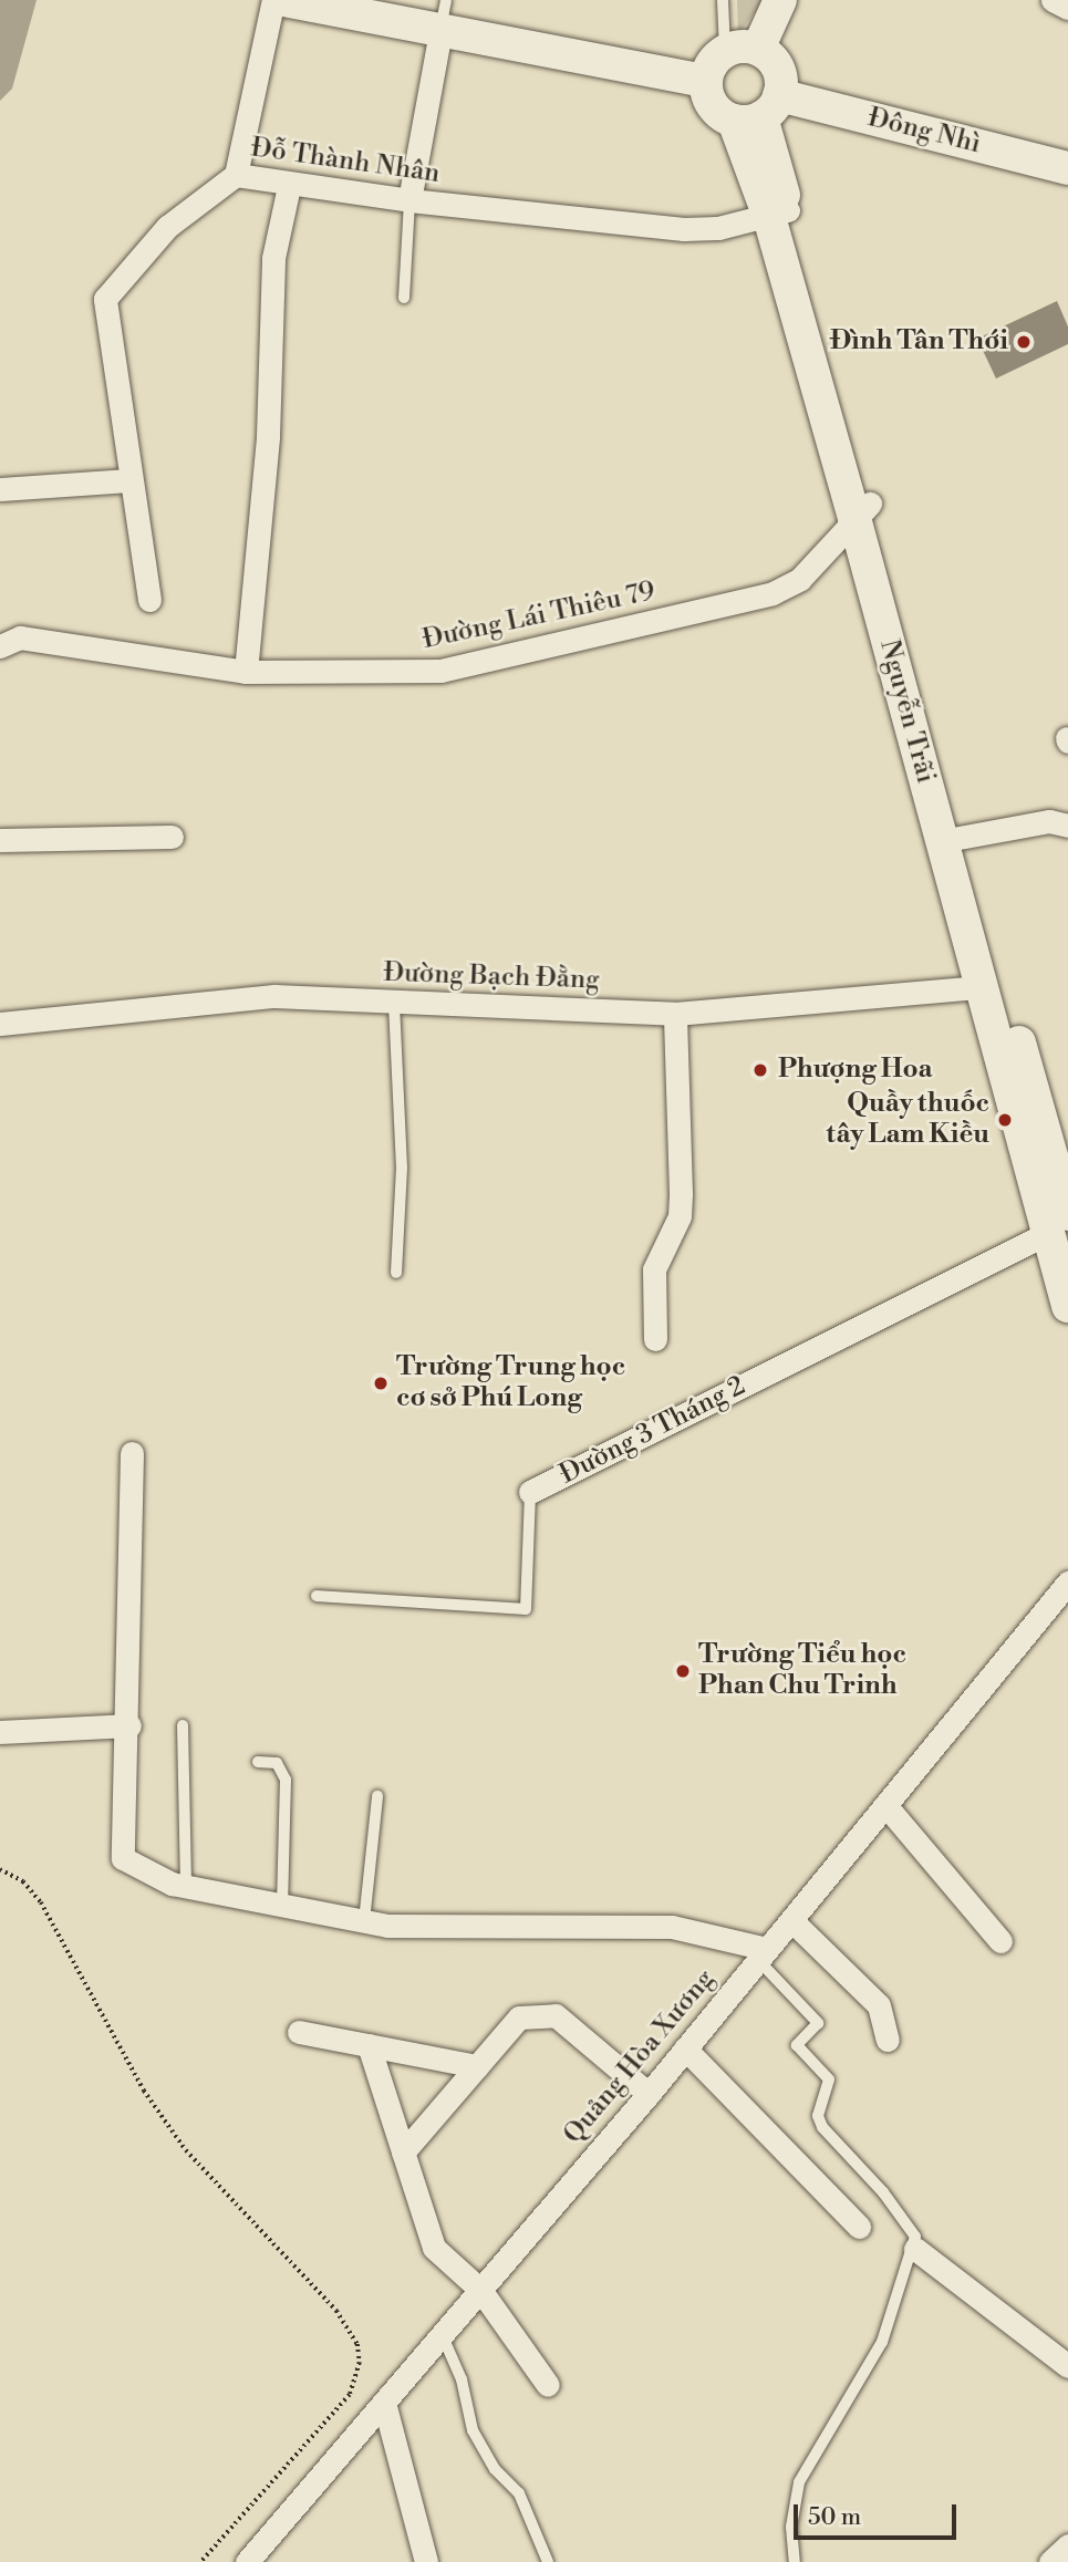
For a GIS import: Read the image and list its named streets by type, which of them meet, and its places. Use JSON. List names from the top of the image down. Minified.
{"streets":{"main road":["Đông Nhì","Nguyễn Trãi"],"street":["Đỗ Thành Nhân","Đường Lái Thiêu 79","Đường Bạch Đằng","Đường 3 Tháng 2","Quảng Hòa Xương"]},"crossings":[["Đông Nhì","Nguyễn Trãi"],["Đỗ Thành Nhân","Nguyễn Trãi"],["Đường Lái Thiêu 79","Nguyễn Trãi"],["Nguyễn Trãi","Đường Bạch Đằng"],["Nguyễn Trãi","Đường 3 Tháng 2"]],"places":["Đình Tân Thới","Phượng Hoa","Quầy thuốc tây Lam Kiều","Trường Trung học cơ sở Phú Long","Trường Tiểu học Phan Chu Trinh"],"scale_bar":"50 m"}
